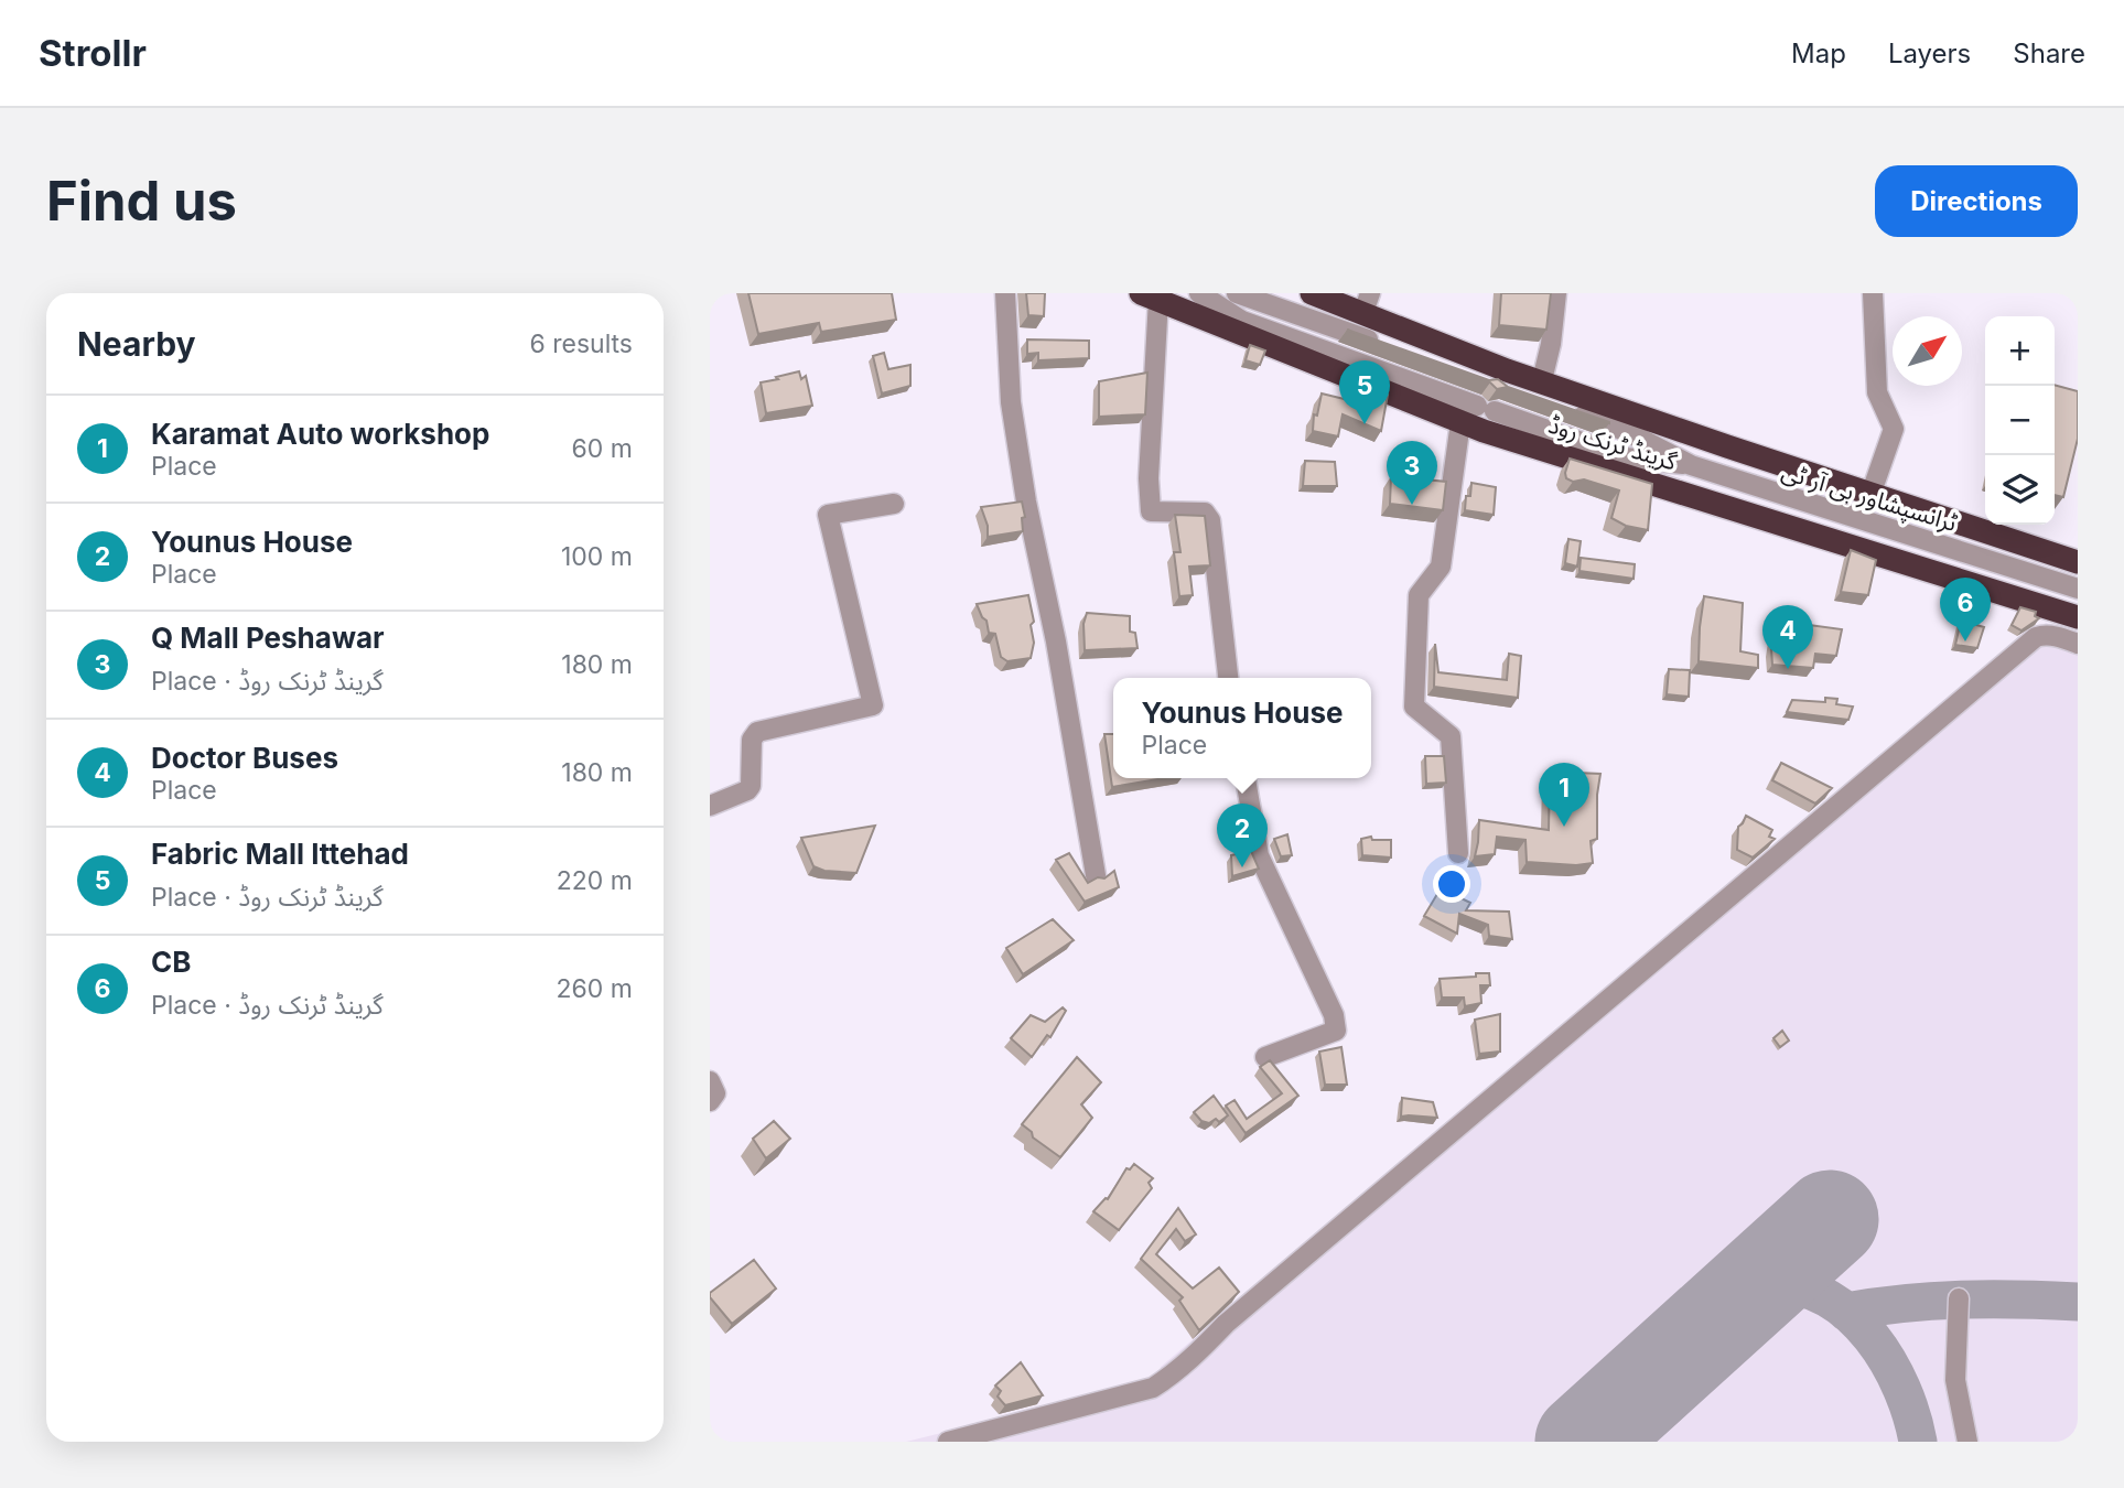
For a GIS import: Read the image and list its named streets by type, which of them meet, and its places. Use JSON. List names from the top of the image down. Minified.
{"streets":{"highway":["گرینڈ ٹرنک روڈ"],"street":["ٹرانسپشاور بی آر ٹی"]},"crossings":[["گرینڈ ٹرنک روڈ","ٹرانسپشاور بی آر ٹی"]],"north":"top right","page":{"header":"Strollr","nav":["Map","Layers","Share"],"buttons":"Directions","title":"Find us","heading":["Nearby","6 results"],"map_buttons":["+","−"],"pins":["5","3","6","4","1","2"],"list":[{"mark":"1","name":"Karamat Auto workshop","note":"Place","value":"60 m"},{"mark":"2","name":"Younus House","note":"Place","value":"100 m"},{"mark":"3","name":"Q Mall Peshawar","note":"Place · گرینڈ ٹرنک روڈ","value":"180 m"},{"mark":"4","name":"Doctor Buses","note":"Place","value":"180 m"},{"mark":"5","name":"Fabric Mall Ittehad","note":"Place · گرینڈ ٹرنک روڈ","value":"220 m"},{"mark":"6","name":"CB","note":"Place · گرینڈ ٹرنک روڈ","value":"260 m"}],"popup":["Younus House","Place"]}}
